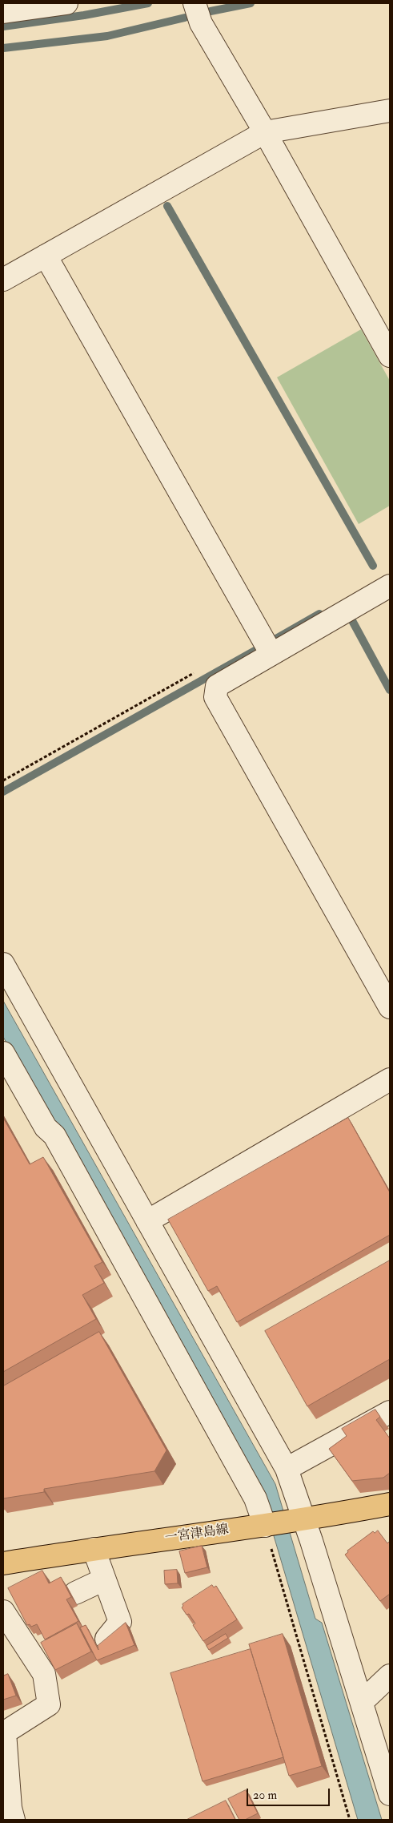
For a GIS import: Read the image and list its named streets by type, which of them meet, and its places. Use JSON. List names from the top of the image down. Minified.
{"streets":{"main road":["一宮津島線"]},"scale_bar":"20 m"}
